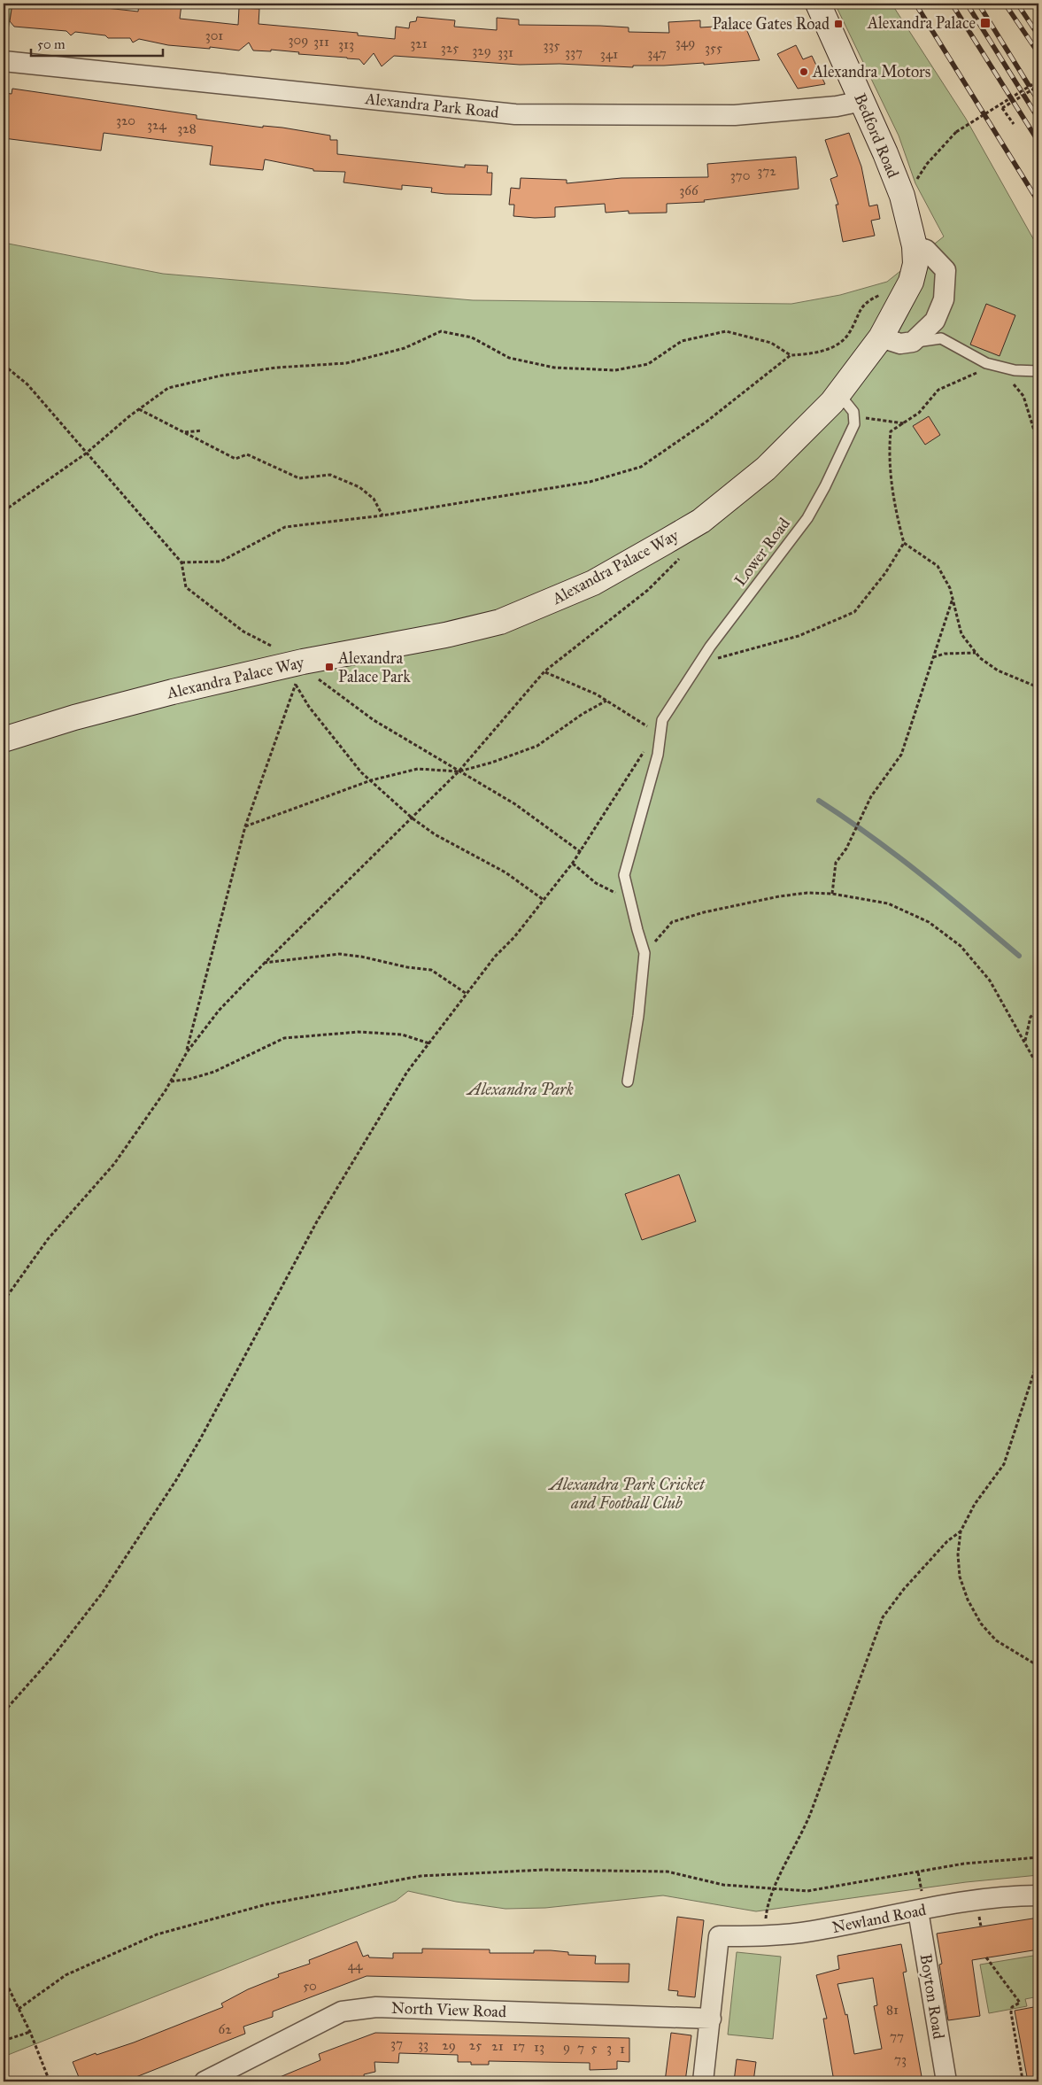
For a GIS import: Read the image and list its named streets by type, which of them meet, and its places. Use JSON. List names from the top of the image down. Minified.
{"streets":{"street":["Alexandra Park Road","Bedford Road","Alexandra Palace Way","Newland Road","Boyton Road","North View Road"],"lane":["Lower Road"]},"crossings":[["Alexandra Park Road","Bedford Road"],["Bedford Road","Alexandra Palace Way"],["Lower Road","Alexandra Palace Way"],["Newland Road","Boyton Road"],["Newland Road","North View Road"]],"parks":["Alexandra Park","Alexandra Park Cricket and Football Club"],"places":{"transit":["Alexandra Palace","Palace Gates Road","Alexandra Palace Park"],"other":["Alexandra Motors"]},"house_numbers":["301","309","311","349","321","313","335","325","355","329","331","337","347","341","320","324","328","372","370","366","44","50","81","62","77","37","33","29","25","21","17","13","9","7","5","3","1","73"],"scale_bar":"50 m"}
